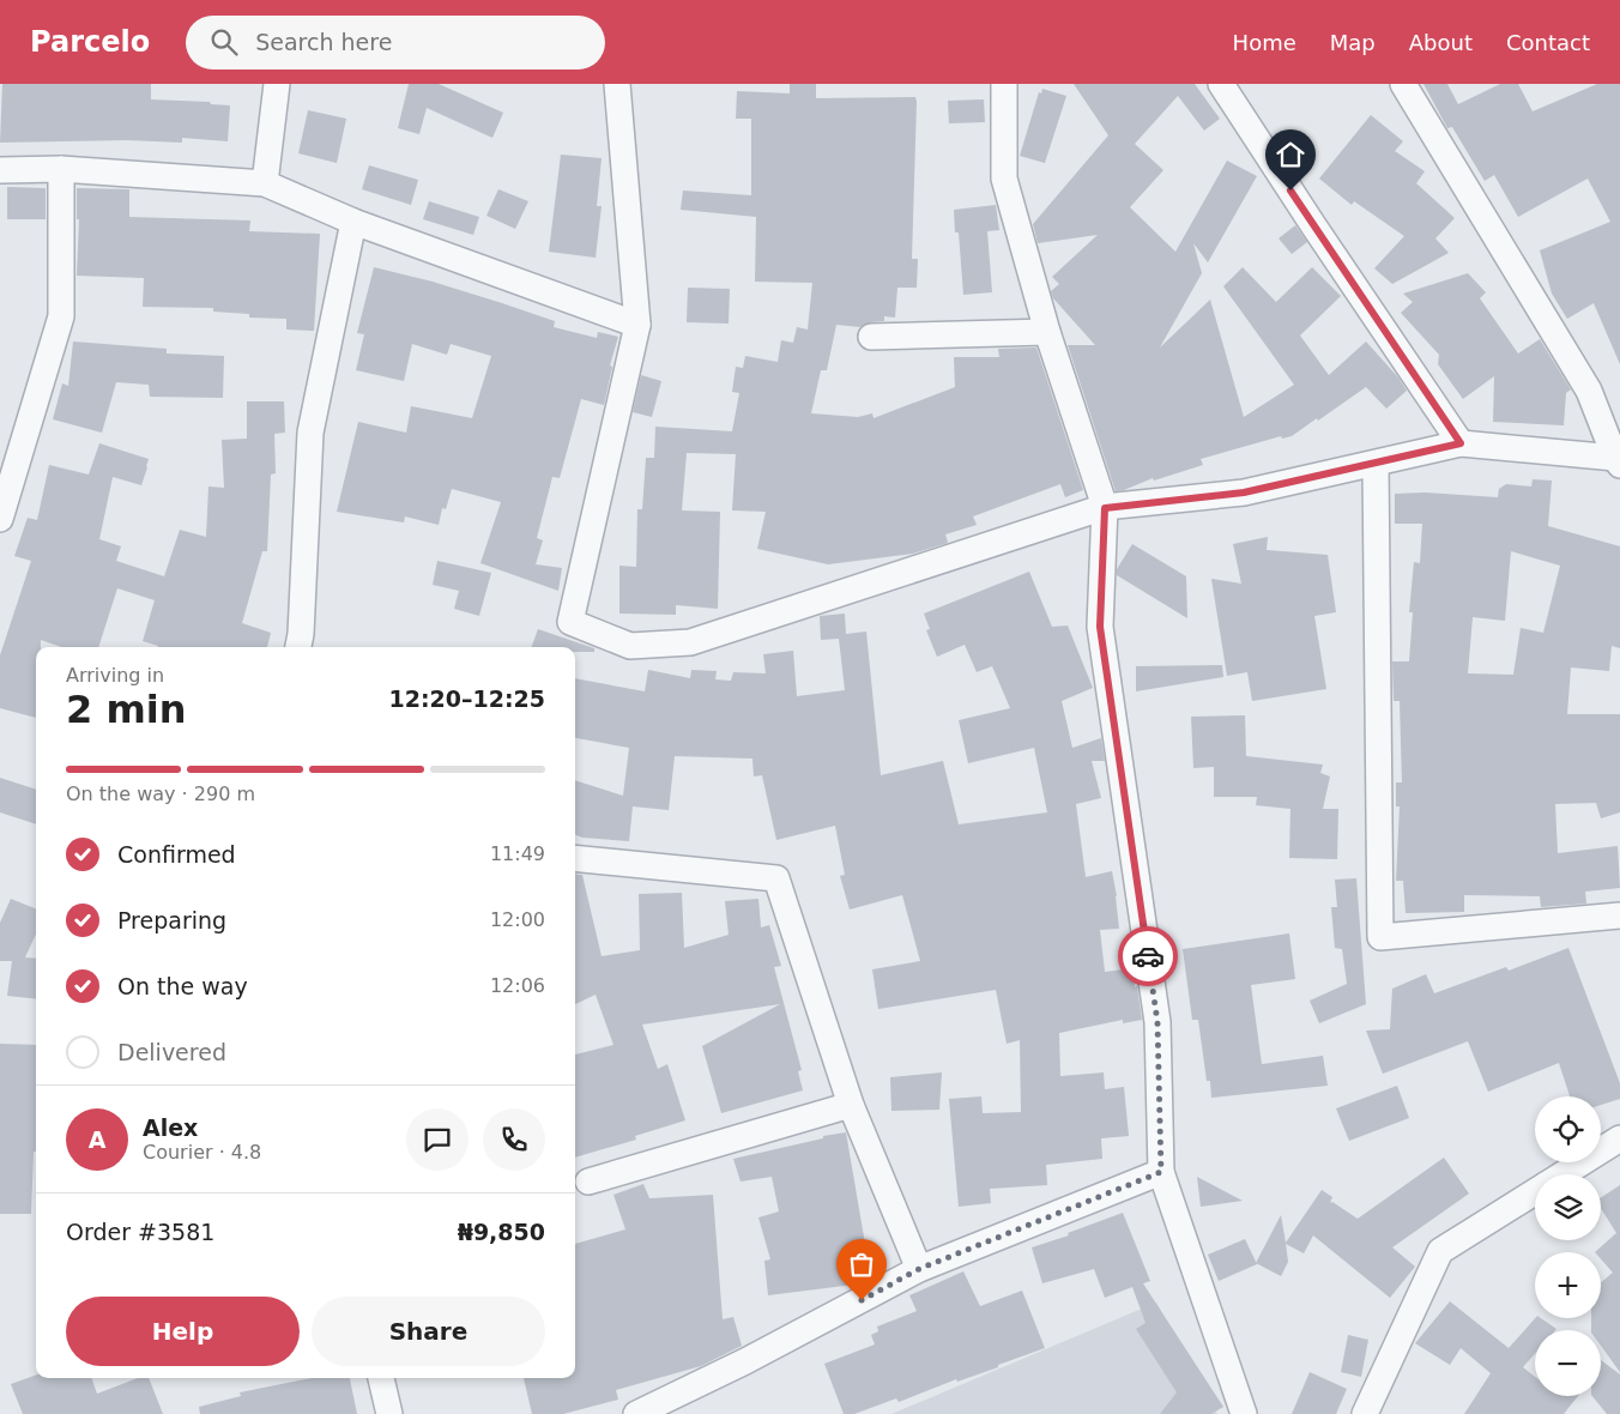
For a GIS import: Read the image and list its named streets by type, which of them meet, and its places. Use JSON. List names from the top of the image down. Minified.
{"page":{"header":"Parcelo","search":"Search here","nav":["Home","Map","About","Contact"],"heading":["2 min","Arriving in","12:20–12:25"],"panel":["Alex","Courier · 4.8","Order #3581","₦9,850"],"bar":"On the way · 290 m","list":[["Confirmed","11:49"],["Preparing","12:00"],["On the way","12:06"],"Delivered"],"map_buttons":["+","−"],"round":"A","buttons":["Help","Share"]}}
